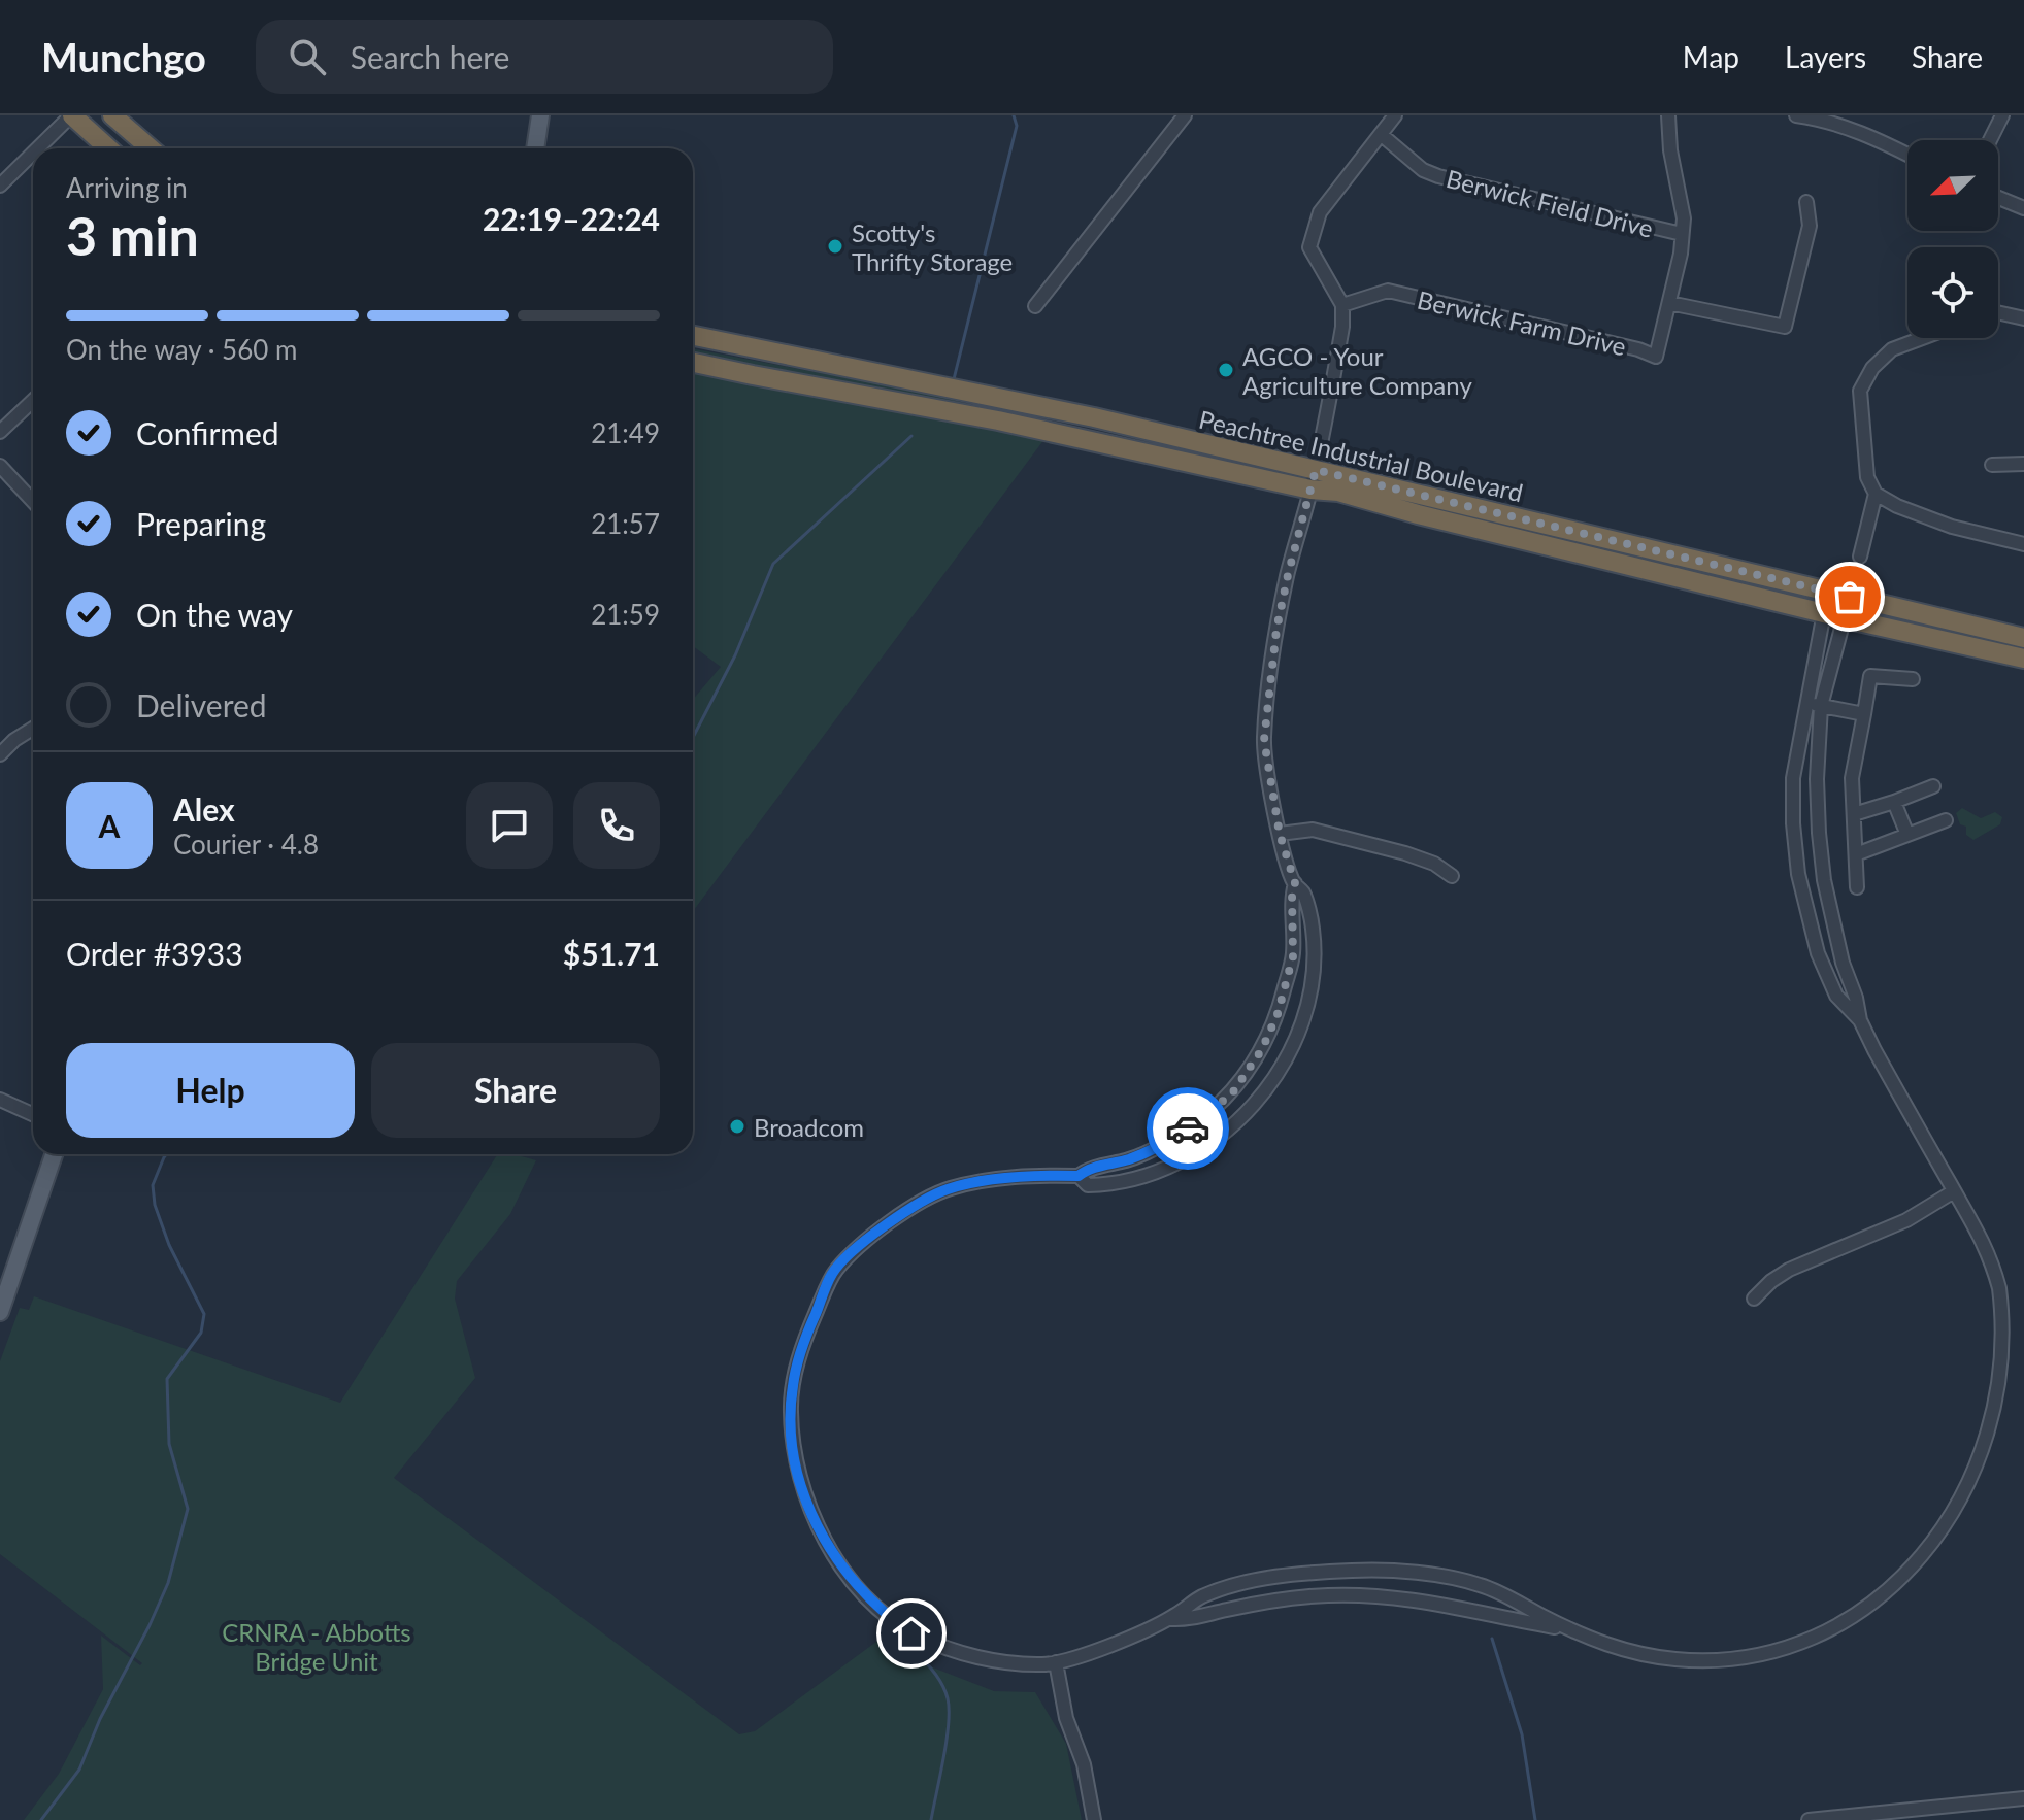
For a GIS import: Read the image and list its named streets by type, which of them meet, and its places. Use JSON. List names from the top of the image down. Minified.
{"streets":{"highway":["Peachtree Industrial Boulevard"],"street":["Berwick Field Drive","Berwick Farm Drive"]},"crossings":[["Berwick Field Drive","Berwick Farm Drive"]],"parks":["CRNRA - Abbotts Bridge Unit"],"places":["Scotty's Thrifty Storage","AGCO - Your Agriculture Company","Broadcom"],"north":"bottom left","page":{"header":"Munchgo","search":"Search here","nav":["Map","Layers","Share"],"heading":["3 min","Arriving in","22:19–22:24"],"panel":["Alex","Courier · 4.8","Order #3933","$51.71"],"bar":"On the way · 560 m","list":[["Confirmed","21:49"],["Preparing","21:57"],["On the way","21:59"],"Delivered"],"round":"A","buttons":["Help","Share"]}}
